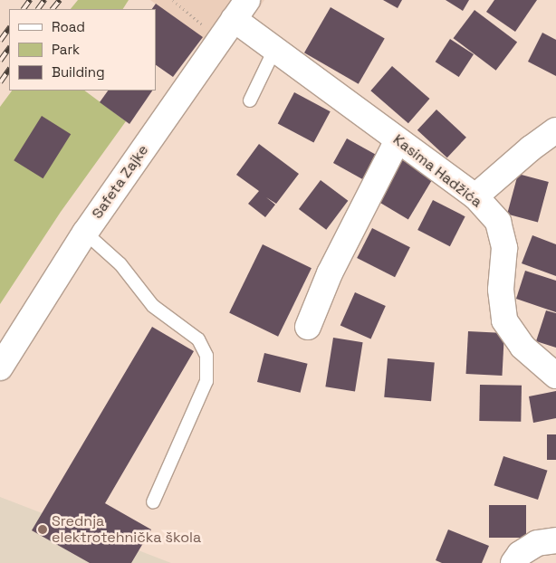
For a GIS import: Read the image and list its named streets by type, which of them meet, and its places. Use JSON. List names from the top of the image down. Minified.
{"streets":{"street":["Kasima Hadžića","Safeta Zajke"]},"crossings":[["Kasima Hadžića","Safeta Zajke"]],"places":["Srednja elektrotehnička škola"],"legend":["Road","Park","Building"]}
